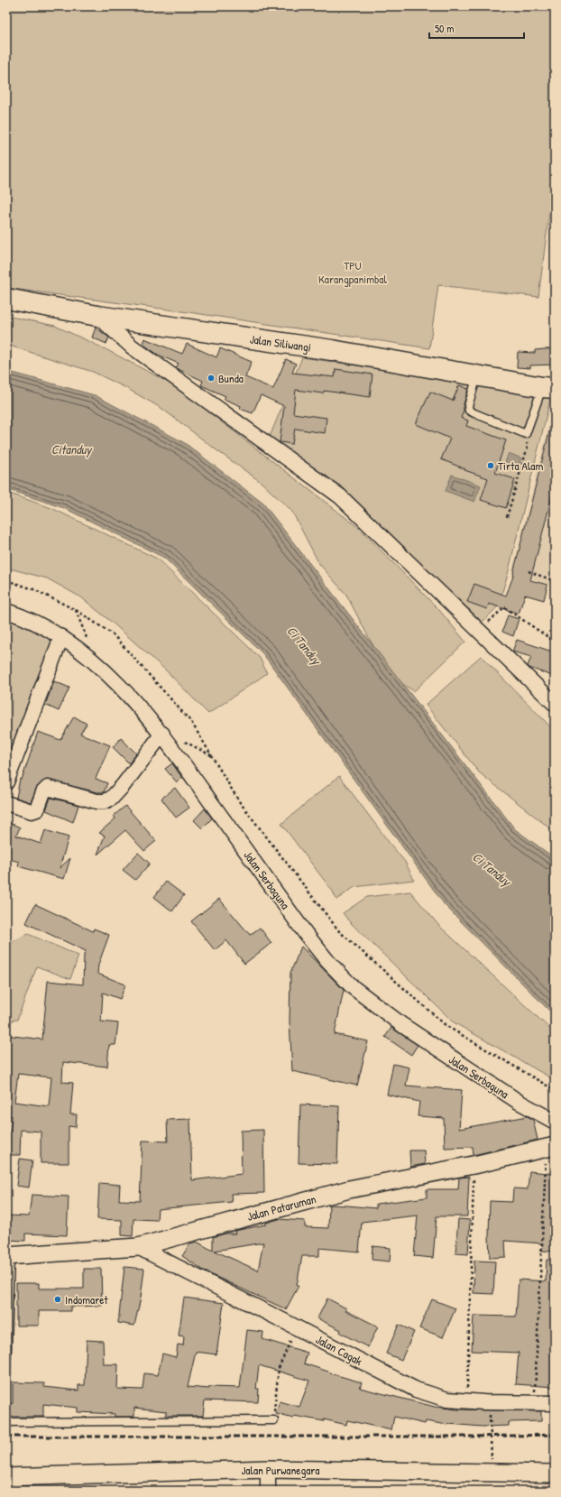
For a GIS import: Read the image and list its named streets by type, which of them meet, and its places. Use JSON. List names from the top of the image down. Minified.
{"streets":{"highway":["Jalan Siliwangi"],"street":["Jalan Serbaguna","Jalan Pataruman","Jalan Cagak","Jalan Purwanegara"]},"crossings":[["Jalan Pataruman","Jalan Cagak"]],"water":["Citanduy","Ci Tanduy"],"parks":["TPU Karangpanimbal"],"places":["Bunda","Tirta Alam","Indomaret"],"scale_bar":"50 m"}
